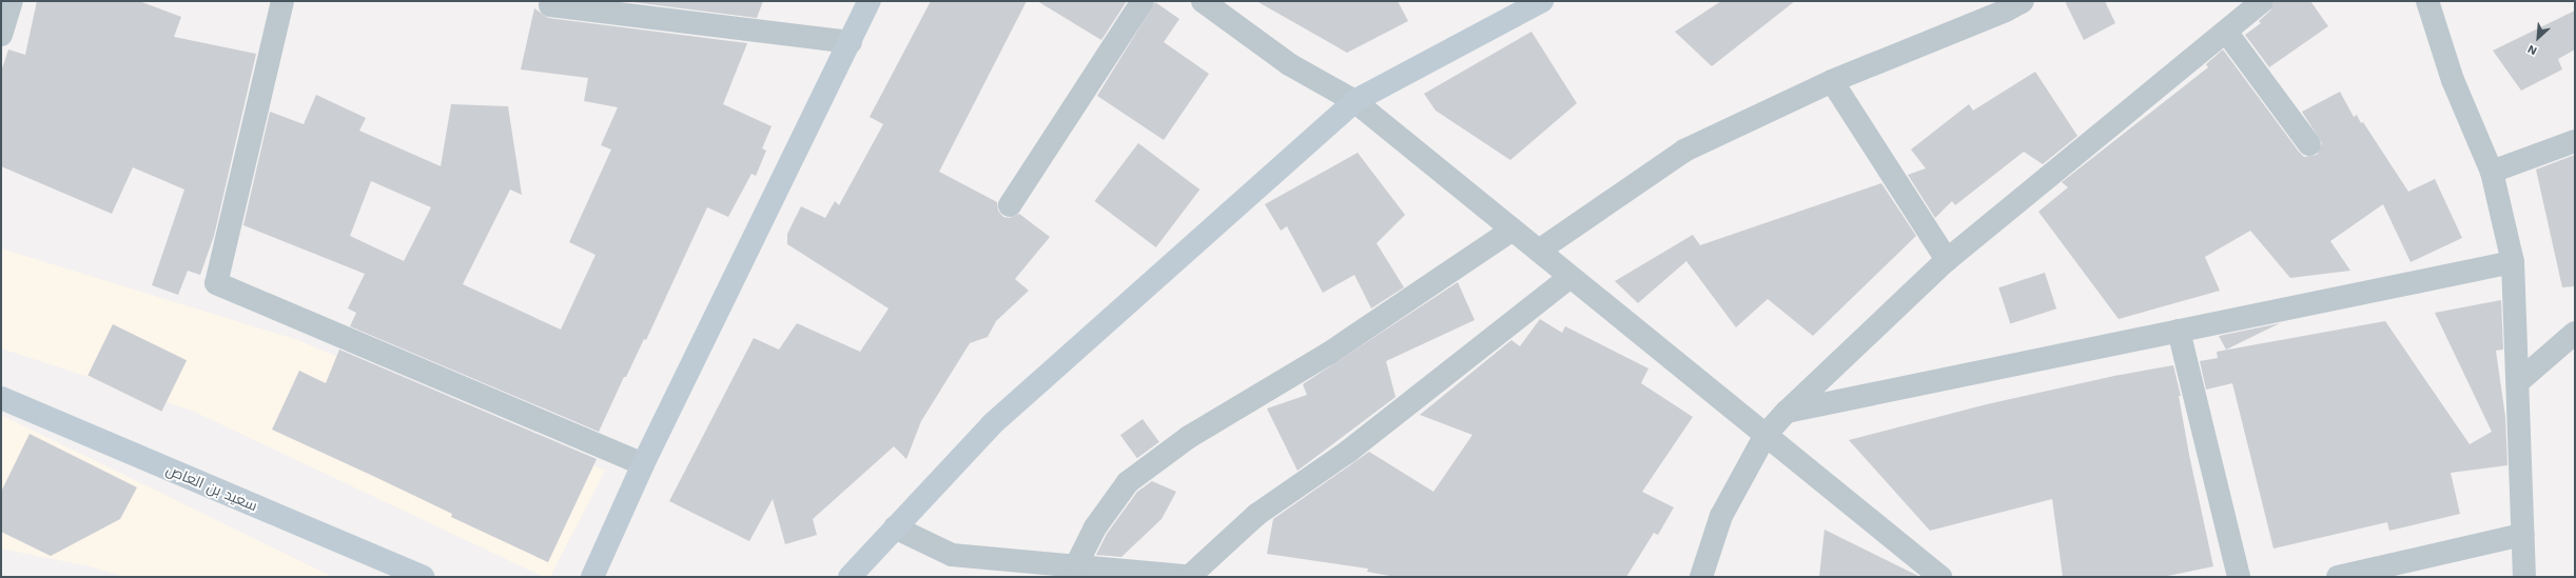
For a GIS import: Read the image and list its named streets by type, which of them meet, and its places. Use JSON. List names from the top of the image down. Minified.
{"streets":{"main road":["سعيد بن العاص"]},"north":"bottom left"}
